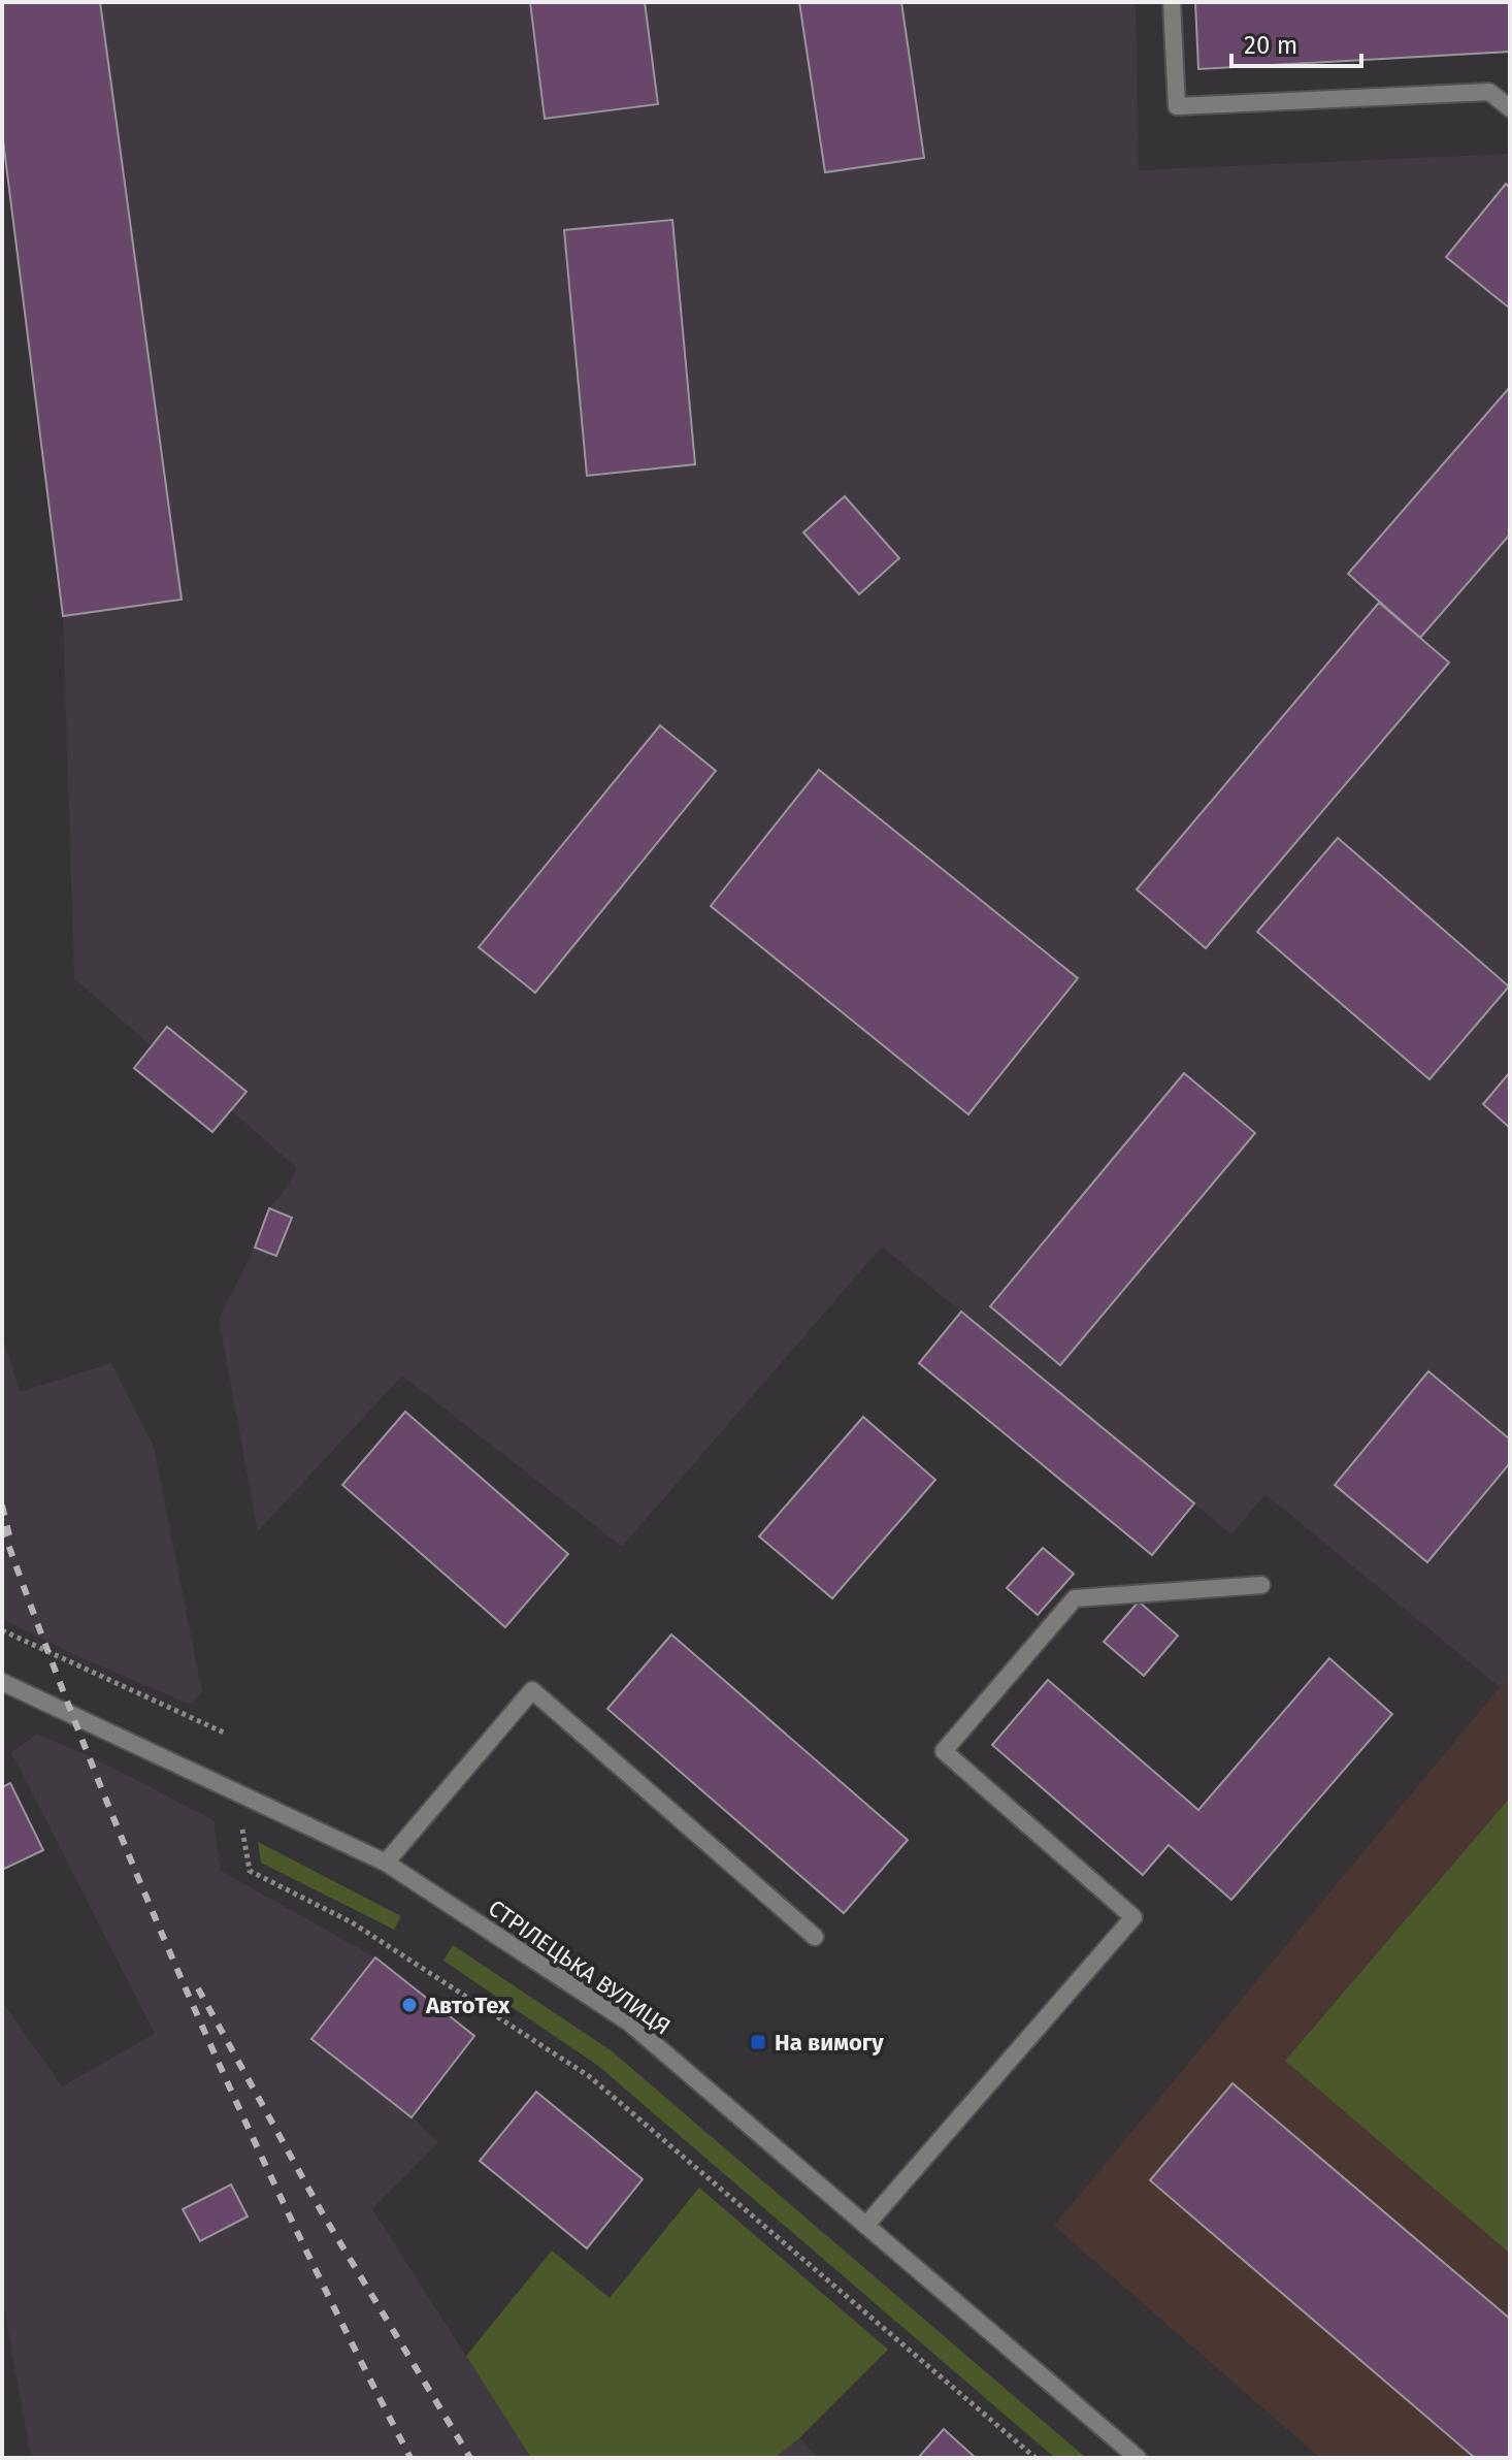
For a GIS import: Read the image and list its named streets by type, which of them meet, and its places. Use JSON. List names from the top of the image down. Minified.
{"streets":{"street":["СТРІЛЕЦЬКА ВУЛИЦЯ"]},"places":{"other":["АвтоТех"],"transit":["На вимогу"]},"scale_bar":"20 m"}
